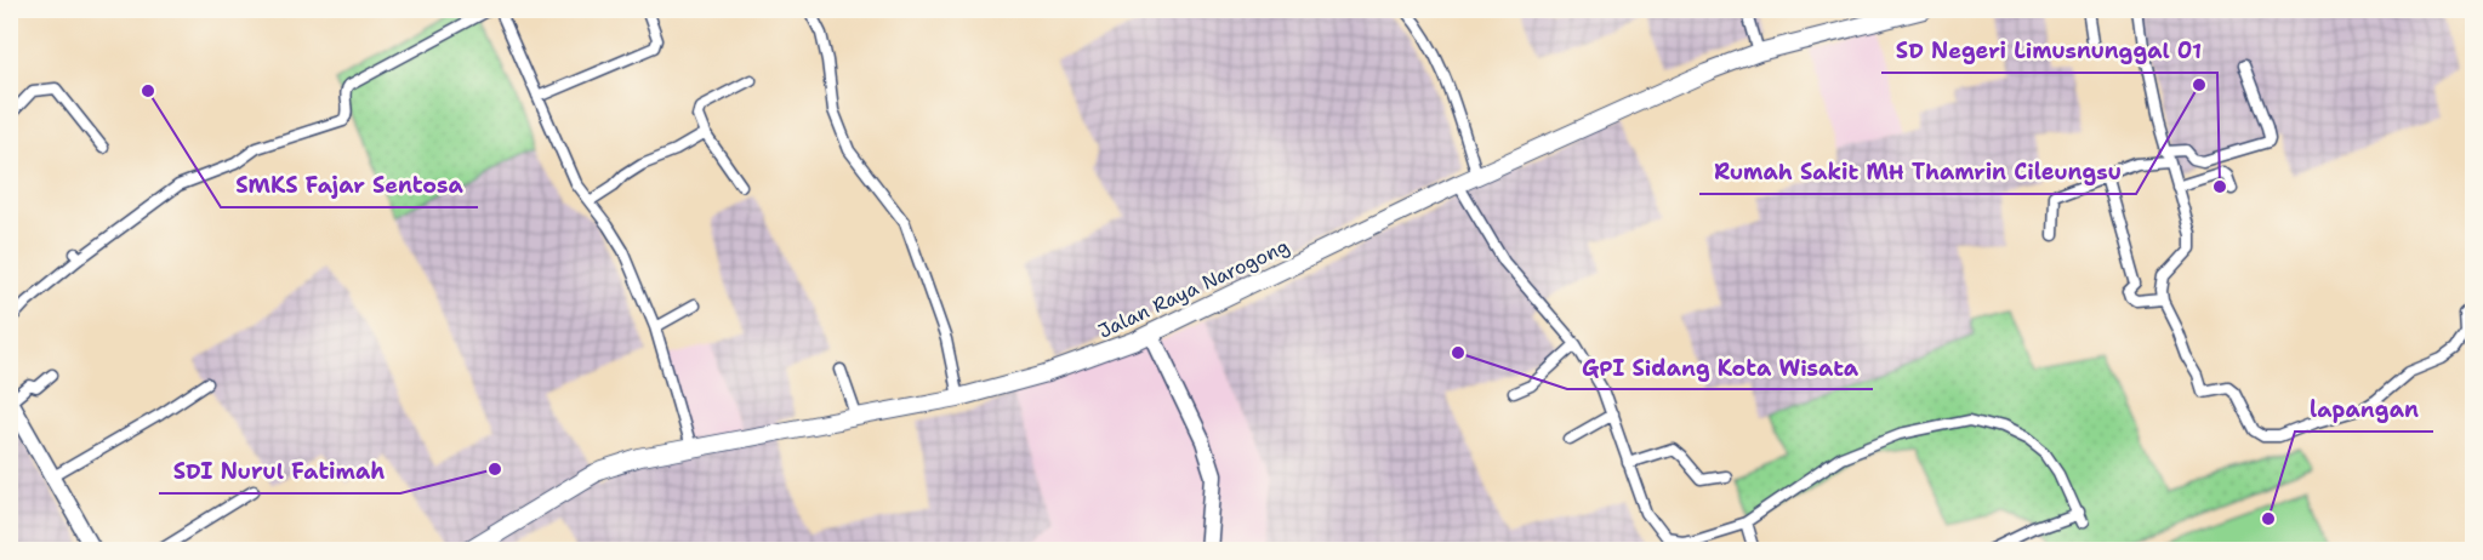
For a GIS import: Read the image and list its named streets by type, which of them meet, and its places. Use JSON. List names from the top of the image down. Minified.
{"streets":{"main road":["Jalan Raya Narogong"]},"places":["Rumah Sakit MH Thamrin Cileungsu","SMKS Fajar Sentosa","SD Negeri Limusnunggal 01","GPI Sidang Kota Wisata","SDI Nurul Fatimah","lapangan"]}
